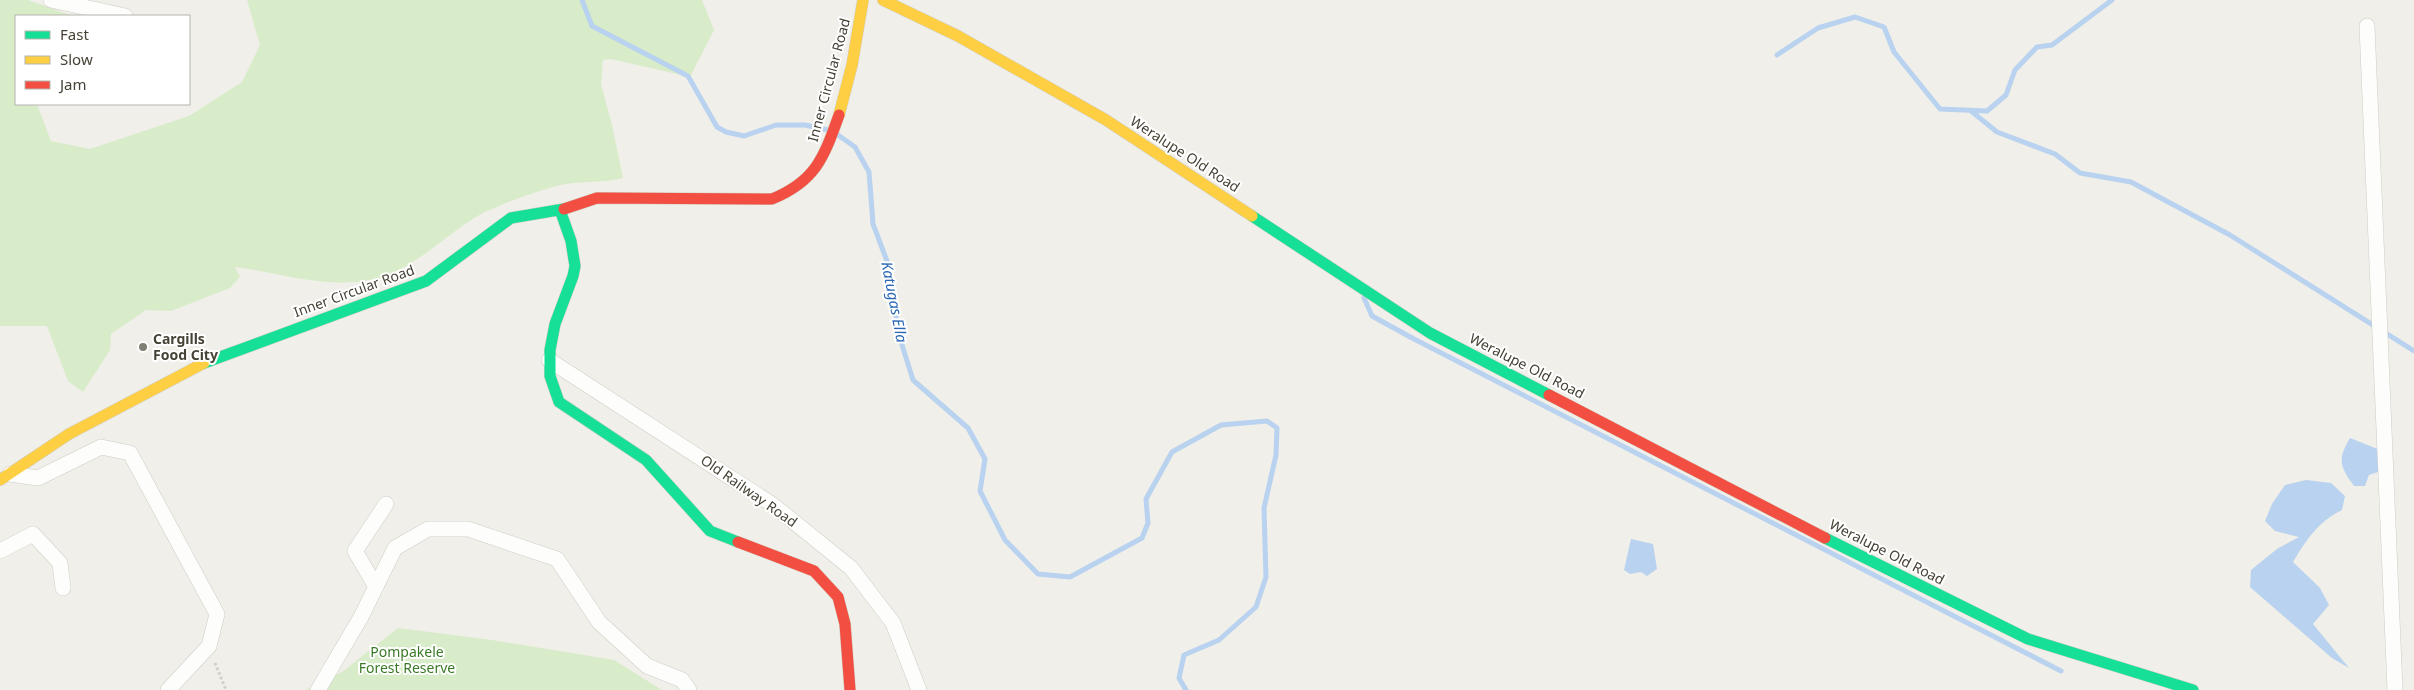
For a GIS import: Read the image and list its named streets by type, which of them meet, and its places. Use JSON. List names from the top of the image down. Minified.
{"streets":{"street":["Inner Circular Road","Weralupe Old Road","Old Railway Road"]},"water":["Katugas Ella"],"parks":["Pompakele Forest Reserve"],"places":["Cargills Food City"],"legend":["Fast","Slow","Jam"]}
